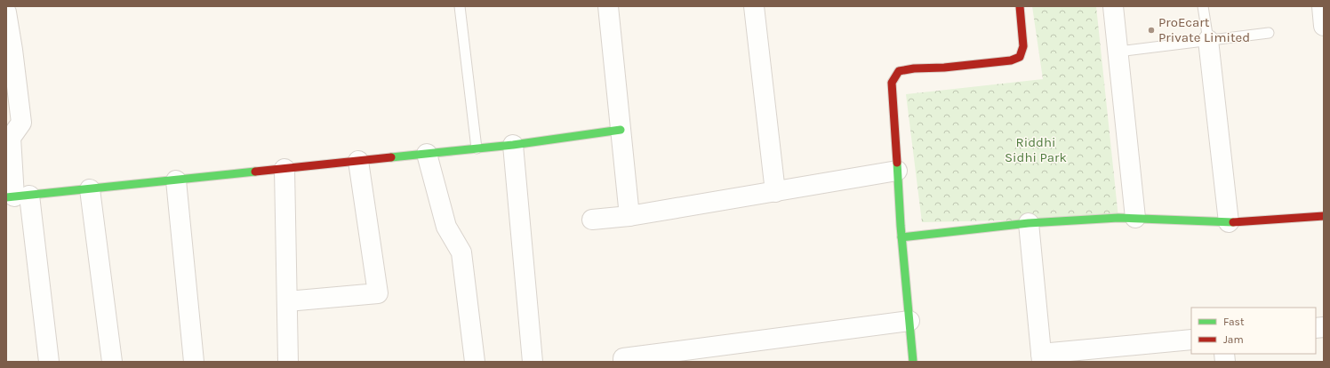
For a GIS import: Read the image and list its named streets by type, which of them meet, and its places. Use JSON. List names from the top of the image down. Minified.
{"parks":["Riddhi Sidhi Park"],"places":["ProEcart Private Limited"],"legend":["Fast","Jam"]}
